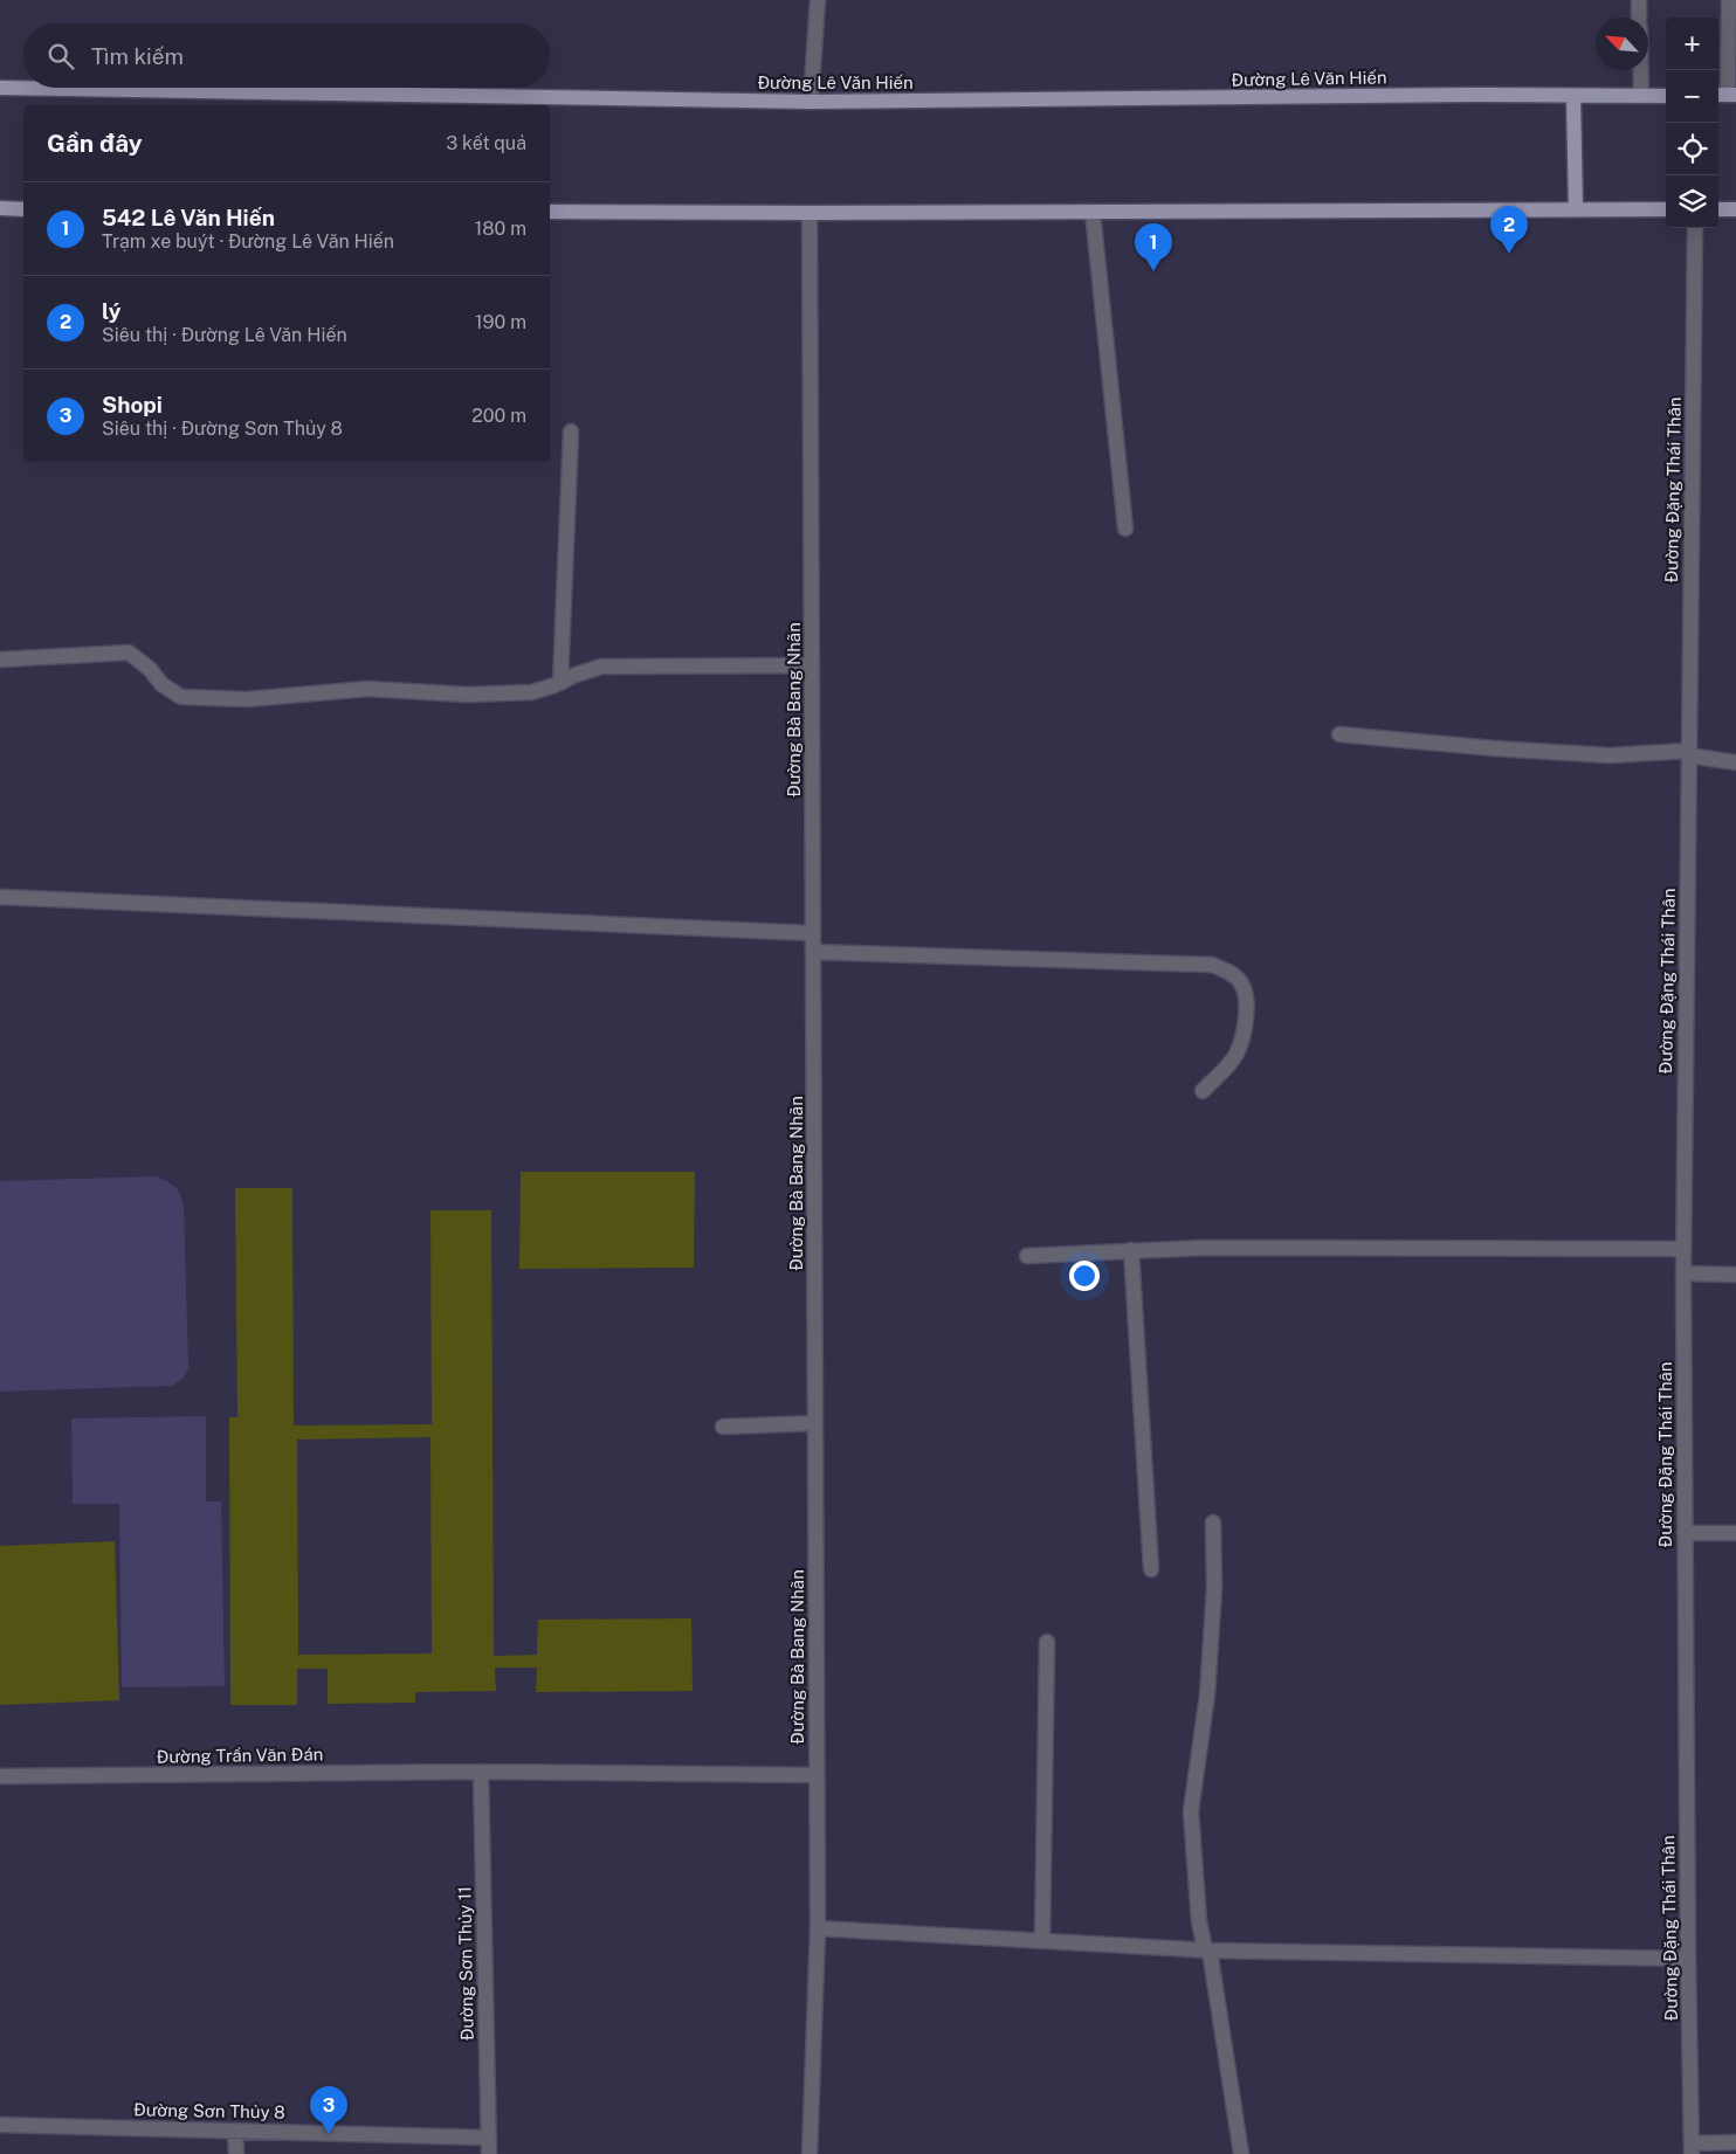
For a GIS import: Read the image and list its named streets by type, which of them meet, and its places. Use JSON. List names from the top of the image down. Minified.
{"streets":{"main road":["Đường Lê Văn Hiến"],"street":["Đường Đặng Thái Thân","Đường Bà Bang Nhãn","Đường Trần Văn Đán","Đường Sơn Thủy 11","Đường Sơn Thủy 8"]},"crossings":[["Đường Bà Bang Nhãn","Đường Trần Văn Đán"],["Đường Trần Văn Đán","Đường Sơn Thủy 11"],["Đường Sơn Thủy 11","Đường Sơn Thủy 8"]],"north":"top left","page":{"map_buttons":["+","−"],"search":"Tìm kiếm","heading":["Gần đây","3 kết quả"],"list":[{"mark":"1","name":"542 Lê Văn Hiến","note":"Trạm xe buýt · Đường Lê Văn Hiến","value":"180 m"},{"mark":"2","name":"lý","note":"Siêu thị · Đường Lê Văn Hiến","value":"190 m"},{"mark":"3","name":"Shopi","note":"Siêu thị · Đường Sơn Thủy 8","value":"200 m"}],"pins":["2","1","3"]}}
